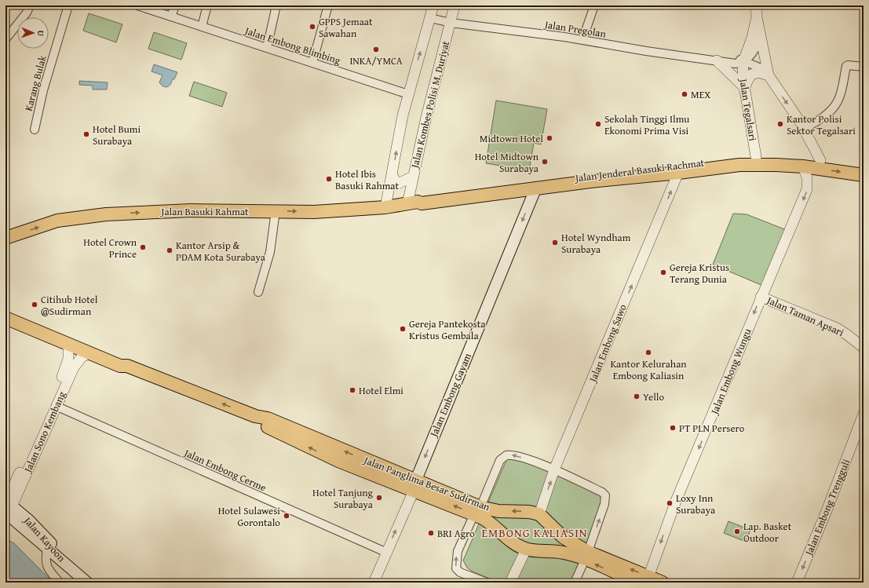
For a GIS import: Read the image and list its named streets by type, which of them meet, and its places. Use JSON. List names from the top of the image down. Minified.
{"streets":{"main road":["Jalan Jenderal Basuki Rachmat","Jalan Basuki Rahmat","Jalan Embong Gayam","Jalan Panglima Besar Sudirman","Jalan Kayoon"],"street":["Jalan Pregolan","Jalan Embong Blimbing","Karang Bulak","Jalan Kombes Polisi M. Duriyat","Jalan Tegalsari","Jalan Taman Apsari","Jalan Embong Sawo","Jalan Embong Wungu","Jalan Sono Kembang","Jalan Embong Cerme","Jalan Embong Trengguli"]},"crossings":[["Jalan Pregolan","Jalan Kombes Polisi M. Duriyat"],["Jalan Pregolan","Jalan Tegalsari"],["Jalan Embong Blimbing","Jalan Kombes Polisi M. Duriyat"],["Jalan Kombes Polisi M. Duriyat","Jalan Jenderal Basuki Rachmat"],["Jalan Kombes Polisi M. Duriyat","Jalan Basuki Rahmat"],["Jalan Tegalsari","Jalan Jenderal Basuki Rachmat"],["Jalan Jenderal Basuki Rachmat","Jalan Basuki Rahmat"],["Jalan Jenderal Basuki Rachmat","Jalan Embong Sawo"],["Jalan Jenderal Basuki Rachmat","Jalan Embong Wungu"],["Jalan Jenderal Basuki Rachmat","Jalan Embong Gayam"],["Jalan Taman Apsari","Jalan Embong Wungu"],["Jalan Embong Sawo","Jalan Panglima Besar Sudirman"],["Jalan Embong Wungu","Jalan Panglima Besar Sudirman"],["Jalan Embong Gayam","Jalan Panglima Besar Sudirman"],["Jalan Sono Kembang","Jalan Embong Cerme"],["Jalan Sono Kembang","Jalan Panglima Besar Sudirman"],["Jalan Sono Kembang","Jalan Kayoon"]],"one_way":["Jalan Basuki Rahmat","Jalan Embong Sawo","Jalan Embong Wungu","Jalan Embong Gayam","Jalan Panglima Besar Sudirman","Jalan Embong Trengguli"],"districts":["EMBONG KALIASIN"],"places":["GPPS Jemaat Sawahan","INKA/YMCA","MEX","Sekolah Tinggi Ilmu Ekonomi Prima Visi","Kantor Polisi Sektor Tegalsari","Hotel Bumi Surabaya","Midtown Hotel","Hotel Midtown Surabaya","Hotel Ibis Basuki Rahmat","Hotel Wyndham Surabaya","Hotel Crown Prince","Kantor Arsip & PDAM Kota Surabaya","Gereja Kristus Terang Dunia","Citihub Hotel @Sudirman","Gereja Pantekosta Kristus Gembala","Kantor Kelurahan Embong Kaliasin","Hotel Elmi","Yello","PT PLN Persero","Hotel Tanjung Surabaya","Loxy Inn Surabaya","Hotel Sulawesi Gorontalo","Lap. Basket Outdoor","BRI Agro"],"north":"right"}
